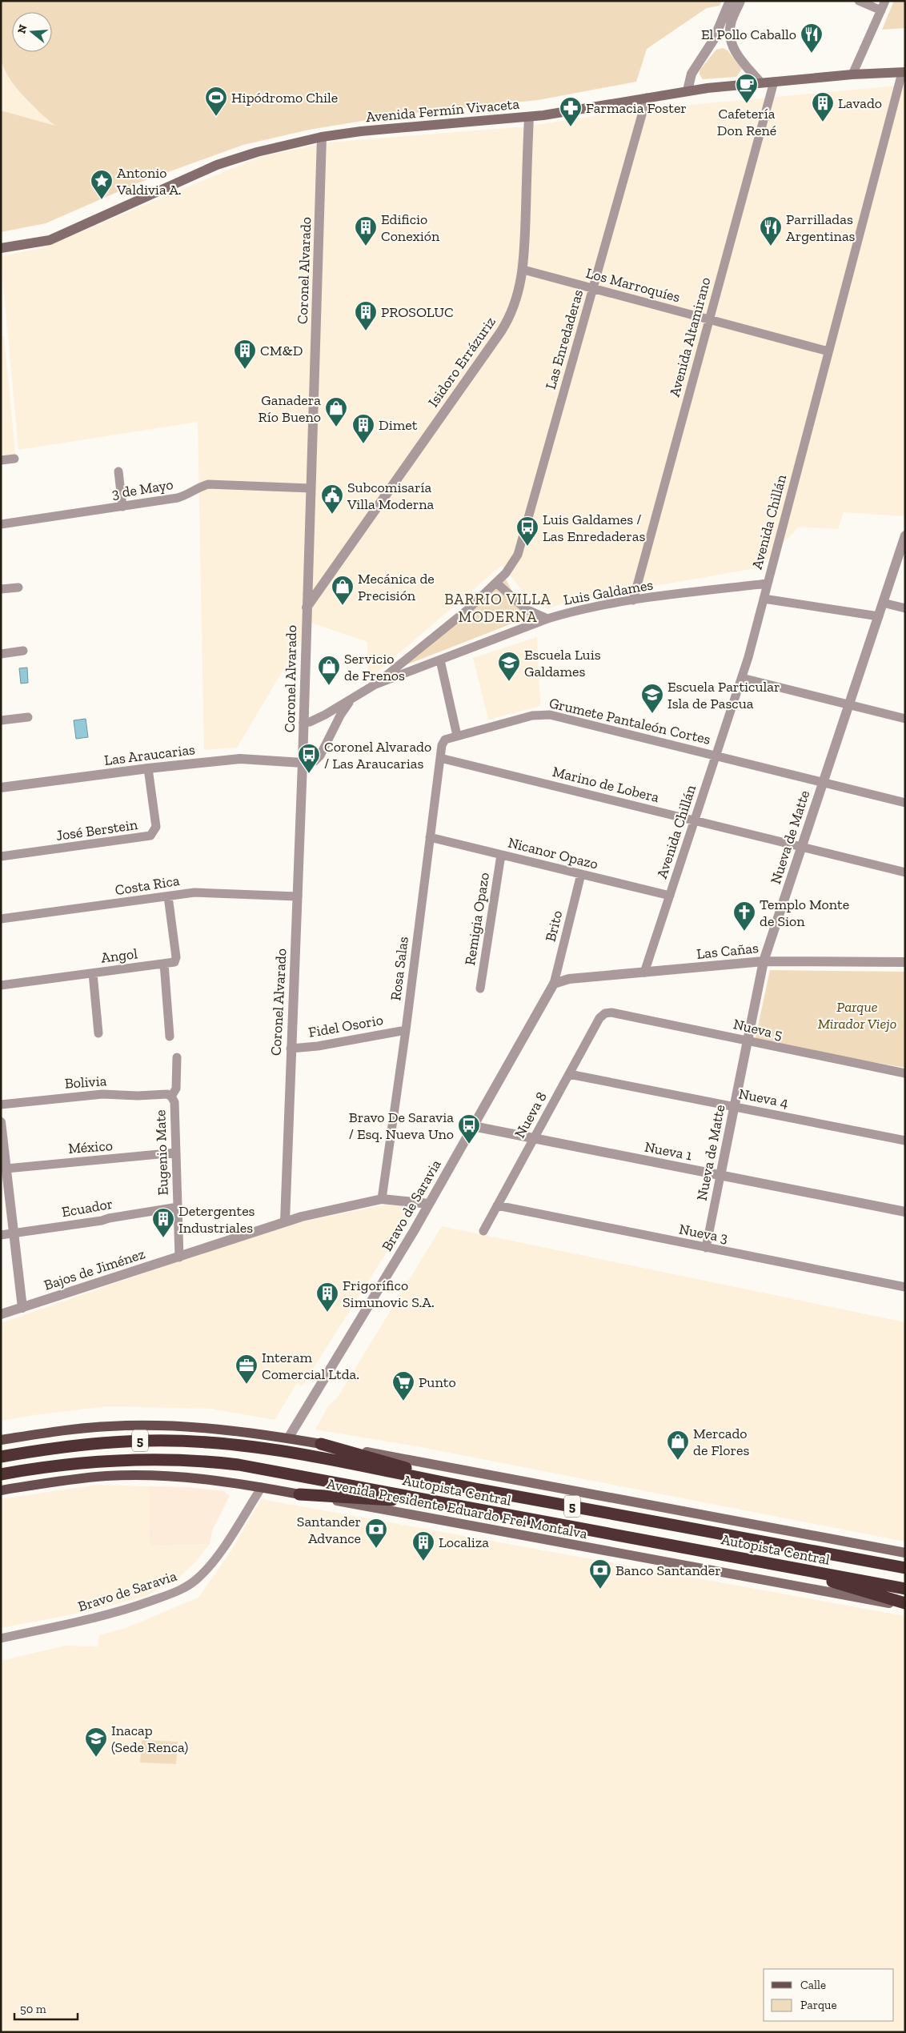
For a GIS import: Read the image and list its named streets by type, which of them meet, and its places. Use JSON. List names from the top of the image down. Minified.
{"streets":{"highway":["5","Autopista Central"],"main road":["Avenida Fermín Vivaceta","Avenida Presidente Eduardo Frei Montalva"],"street":["Coronel Alvarado","Los Marroquíes","Avenida Altamirano","Las Enredaderas","Isidoro Errázuriz","3 de Mayo","Avenida Chillán","Luis Galdames","Grumete Pantaleón Cortes","Las Araucarias","Marino de Lobera","José Berstein","Nueva de Matte","Nicanor Opazo","Costa Rica","Remigia Opazo","Brito","Las Cañas","Angol","Rosa Salas","Fidel Osorio","Nueva 5","Bolivia","Nueva 4","Nueva 8","México","Nueva 1","Eugenio Mate","Bravo de Saravia","Ecuador","Nueva 3","Bajos de Jiménez"]},"crossings":[["Avenida Fermín Vivaceta","Coronel Alvarado"],["Avenida Fermín Vivaceta","Avenida Altamirano"],["Avenida Fermín Vivaceta","Las Enredaderas"],["Avenida Fermín Vivaceta","Isidoro Errázuriz"],["Avenida Fermín Vivaceta","Avenida Chillán"],["Coronel Alvarado","Isidoro Errázuriz"],["Coronel Alvarado","3 de Mayo"],["Coronel Alvarado","Luis Galdames"],["Coronel Alvarado","Las Araucarias"],["Coronel Alvarado","Costa Rica"],["Coronel Alvarado","Fidel Osorio"],["Coronel Alvarado","Bajos de Jiménez"],["Los Marroquíes","Avenida Altamirano"],["Los Marroquíes","Las Enredaderas"],["Los Marroquíes","Isidoro Errázuriz"],["Los Marroquíes","Avenida Chillán"],["Avenida Altamirano","Luis Galdames"],["Las Enredaderas","Luis Galdames"],["Avenida Chillán","Luis Galdames"],["Avenida Chillán","Grumete Pantaleón Cortes"],["Avenida Chillán","Marino de Lobera"],["Avenida Chillán","Nicanor Opazo"],["Avenida Chillán","Las Cañas"],["Luis Galdames","Las Araucarias"],["Grumete Pantaleón Cortes","Nueva de Matte"],["Grumete Pantaleón Cortes","Rosa Salas"],["Las Araucarias","José Berstein"],["Marino de Lobera","Nueva de Matte"],["Marino de Lobera","Rosa Salas"],["Nueva de Matte","Las Cañas"],["Nueva de Matte","Nueva 5"],["Nueva de Matte","Nueva 4"],["Nueva de Matte","Nueva 1"],["Nueva de Matte","Nueva 3"],["Nicanor Opazo","Remigia Opazo"],["Nicanor Opazo","Brito"],["Nicanor Opazo","Rosa Salas"],["Brito","Las Cañas"],["Brito","Bravo de Saravia"],["Las Cañas","Bravo de Saravia"],["Rosa Salas","Fidel Osorio"],["Rosa Salas","Bajos de Jiménez"],["Nueva 5","Nueva 8"],["Bolivia","Eugenio Mate"],["Nueva 4","Nueva 8"],["Nueva 8","Nueva 1"],["Nueva 8","Nueva 3"],["México","Eugenio Mate"],["Nueva 1","Bravo de Saravia"],["Eugenio Mate","Ecuador"],["Eugenio Mate","Bajos de Jiménez"],["Bravo de Saravia","Bajos de Jiménez"],["Bravo de Saravia","Avenida Presidente Eduardo Frei Montalva"]],"districts":["BARRIO VILLA MODERNA"],"parks":["Parque Mirador Viejo"],"places":{"restaurant":["El Pollo Caballo","Parrilladas Argentinas"],"cafe":["Cafetería Don René"],"sports":["Hipódromo Chile"],"building":["Lavado","Edificio Conexión","PROSOLUC","CM&D","Dimet","Detergentes Industriales","Frigorífico Simunovic S.A.","Localiza"],"pharmacy":["Farmacia Foster"],"place":["Antonio Valdivia A."],"shop":["Ganadera Río Bueno","Mecánica de Precisión","Servicio de Frenos","Mercado de Flores"],"public building":["Subcomisaría Villa Moderna"],"bus stop":["Luis Galdames / Las Enredaderas","Coronel Alvarado / Las Araucarias","Bravo De Saravia / Esq. Nueva Uno"],"school or university":["Escuela Luis Galdames","Escuela Particular Isla de Pascua","Inacap (Sede Renca)"],"church":["Templo Monte de Sion"],"office":["Interam Comercial Ltda."],"supermarket":["Punto"],"bank":["Santander Advance","Banco Santander"]},"legend":["Calle","Parque"],"scale_bar":"50 m","north":"left"}
